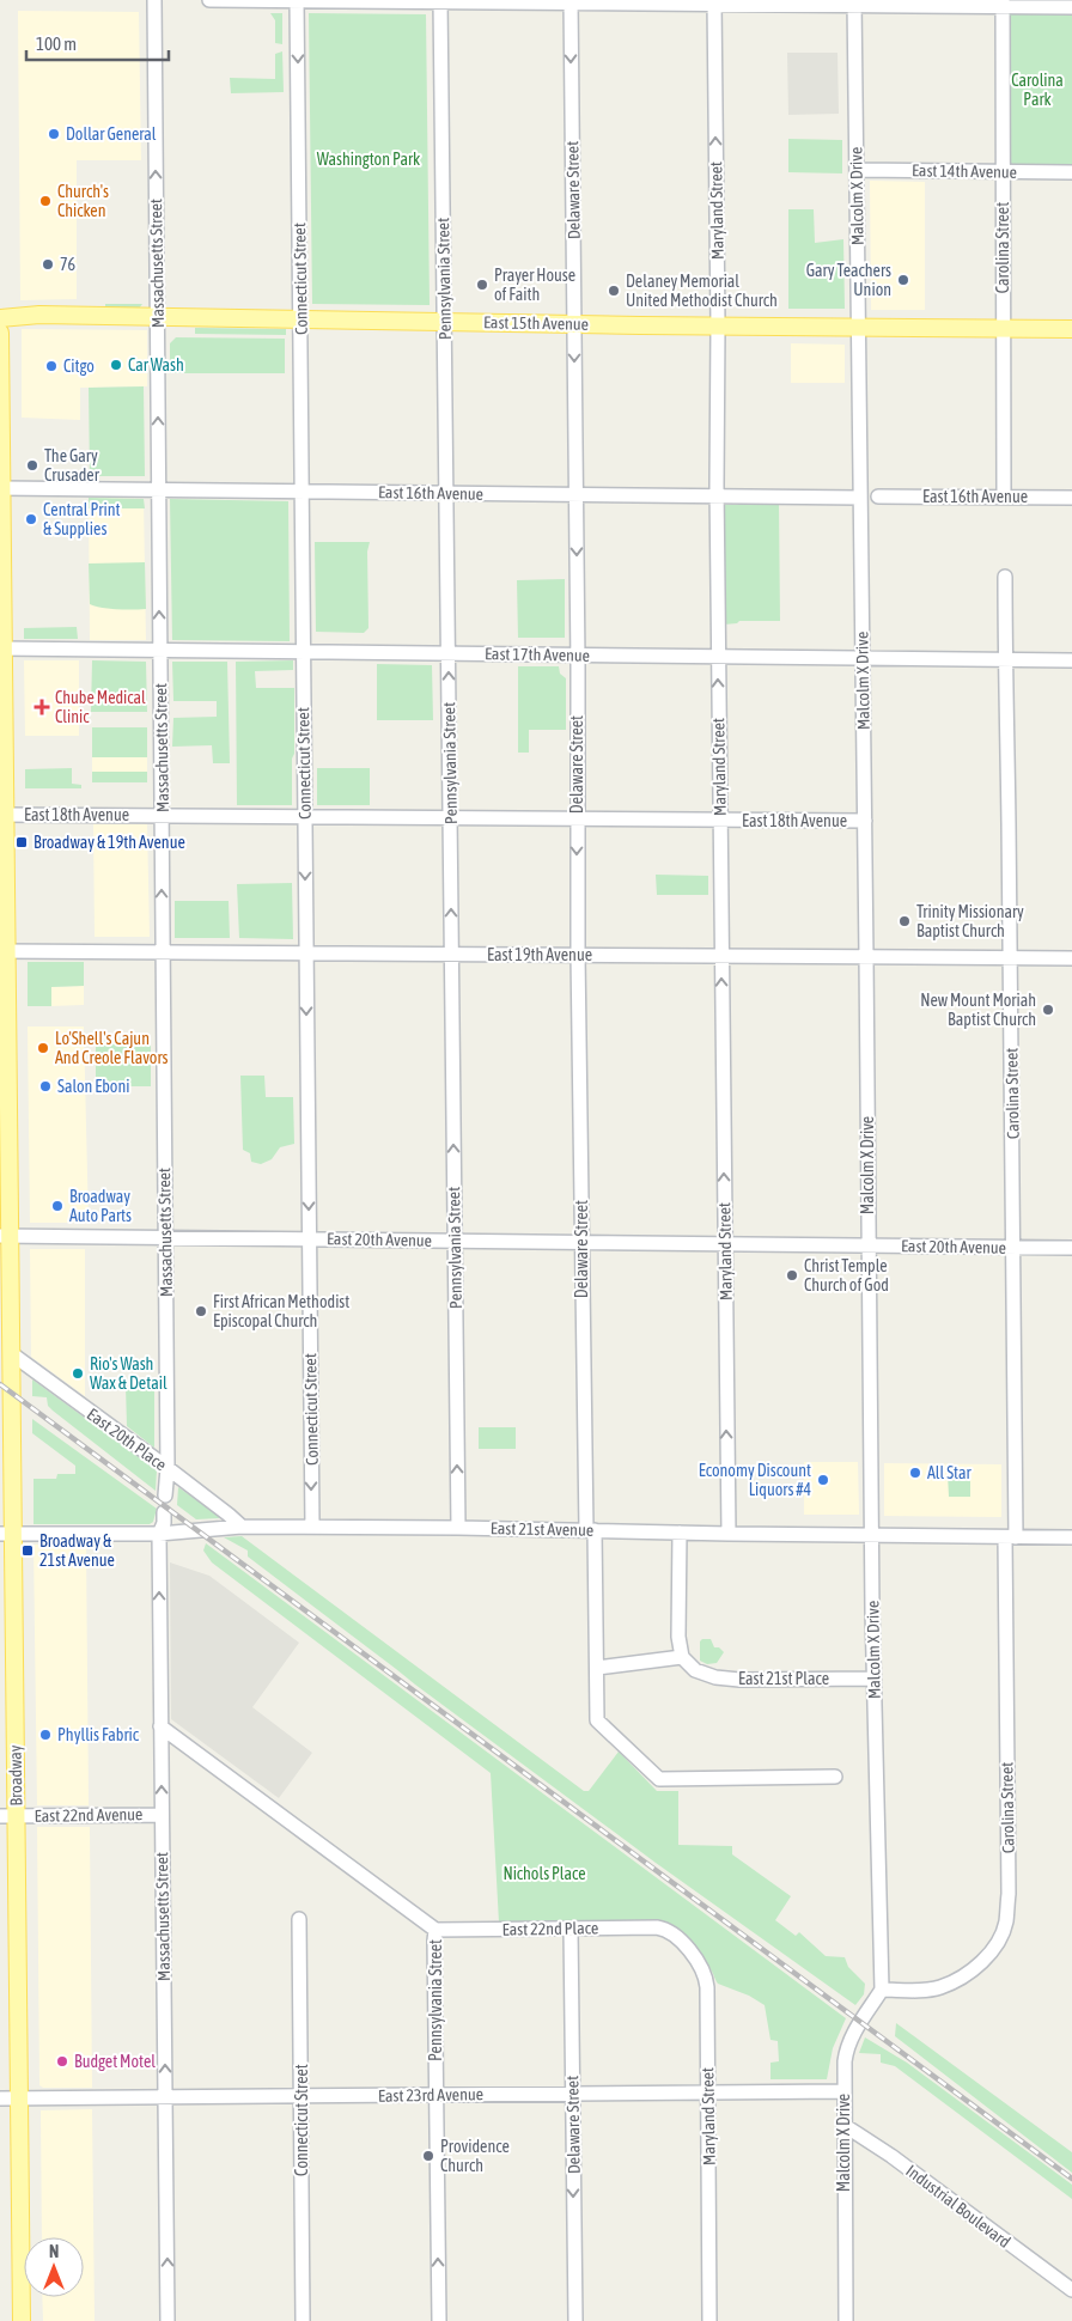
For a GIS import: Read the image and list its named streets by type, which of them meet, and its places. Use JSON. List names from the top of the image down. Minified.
{"streets":{"main road":["East 15th Avenue","Broadway"],"street":["East 14th Avenue","Delaware Street","Malcolm X Drive","Maryland Street","Carolina Street","Massachusetts Street","Connecticut Street","Pennsylvania Street","East 16th Avenue","East 17th Avenue","East 18th Avenue","East 19th Avenue","East 20th Avenue","East 20th Place","East 21st Avenue","East 21st Place","East 22nd Avenue","East 22nd Place","East 23rd Avenue","Industrial Boulevard"]},"crossings":[["East 14th Avenue","Malcolm X Drive"],["East 14th Avenue","Carolina Street"],["Delaware Street","East 15th Avenue"],["Delaware Street","East 16th Avenue"],["Delaware Street","East 17th Avenue"],["Delaware Street","East 18th Avenue"],["Delaware Street","East 19th Avenue"],["Delaware Street","East 20th Avenue"],["Delaware Street","East 21st Avenue"],["Delaware Street","East 22nd Place"],["Delaware Street","East 23rd Avenue"],["Malcolm X Drive","Carolina Street"],["Malcolm X Drive","East 15th Avenue"],["Malcolm X Drive","East 16th Avenue"],["Malcolm X Drive","East 17th Avenue"],["Malcolm X Drive","East 18th Avenue"],["Malcolm X Drive","East 19th Avenue"],["Malcolm X Drive","East 20th Avenue"],["Malcolm X Drive","East 21st Avenue"],["Malcolm X Drive","East 21st Place"],["Malcolm X Drive","East 23rd Avenue"],["Malcolm X Drive","Industrial Boulevard"],["Maryland Street","East 15th Avenue"],["Maryland Street","East 16th Avenue"],["Maryland Street","East 17th Avenue"],["Maryland Street","East 18th Avenue"],["Maryland Street","East 19th Avenue"],["Maryland Street","East 20th Avenue"],["Maryland Street","East 21st Avenue"],["Maryland Street","East 22nd Place"],["Maryland Street","East 23rd Avenue"],["Carolina Street","East 15th Avenue"],["Carolina Street","East 16th Avenue"],["Carolina Street","East 17th Avenue"],["Carolina Street","East 19th Avenue"],["Carolina Street","East 20th Avenue"],["Carolina Street","East 21st Avenue"],["Massachusetts Street","East 15th Avenue"],["Massachusetts Street","East 16th Avenue"],["Massachusetts Street","East 17th Avenue"],["Massachusetts Street","East 18th Avenue"],["Massachusetts Street","East 19th Avenue"],["Massachusetts Street","East 20th Avenue"],["Massachusetts Street","East 20th Place"],["Massachusetts Street","East 21st Avenue"],["Massachusetts Street","East 22nd Avenue"],["Massachusetts Street","East 23rd Avenue"],["Connecticut Street","East 15th Avenue"],["Connecticut Street","East 16th Avenue"],["Connecticut Street","East 17th Avenue"],["Connecticut Street","East 18th Avenue"],["Connecticut Street","East 19th Avenue"],["Connecticut Street","East 20th Avenue"],["Connecticut Street","East 21st Avenue"],["Connecticut Street","East 23rd Avenue"],["Pennsylvania Street","East 15th Avenue"],["Pennsylvania Street","East 16th Avenue"],["Pennsylvania Street","East 17th Avenue"],["Pennsylvania Street","East 18th Avenue"],["Pennsylvania Street","East 19th Avenue"],["Pennsylvania Street","East 20th Avenue"],["Pennsylvania Street","East 21st Avenue"],["Pennsylvania Street","East 22nd Place"],["Pennsylvania Street","East 23rd Avenue"],["East 16th Avenue","Broadway"],["East 17th Avenue","Broadway"],["East 18th Avenue","Broadway"],["East 19th Avenue","Broadway"],["East 20th Avenue","Broadway"],["East 20th Place","East 21st Avenue"],["East 20th Place","Broadway"],["East 21st Avenue","Broadway"],["Broadway","East 22nd Avenue"],["Broadway","East 23rd Avenue"]],"one_way":["Delaware Street","Maryland Street","Massachusetts Street","Connecticut Street","Pennsylvania Street"],"parks":["Carolina Park","Washington Park","Nichols Place"],"places":{"other":["Dollar General","Church's Chicken","76","Gary Teachers Union","Prayer House of Faith","Delaney Memorial United Methodist Church","Car Wash","Citgo","The Gary Crusader","Central Print & Supplies","Trinity Missionary Baptist Church","New Mount Moriah Baptist Church","Lo'Shell's Cajun And Creole Flavors","Salon Eboni","Broadway Auto Parts","Christ Temple Church of God","First African Methodist Episcopal Church","Rio's Wash Wax & Detail","All Star","Economy Discount Liquors #4","Phyllis Fabric","Budget Motel","Providence Church"],"health":["Chube Medical Clinic"],"transit":["Broadway & 19th Avenue","Broadway & 21st Avenue"]},"scale_bar":"100 m","north":"top"}
